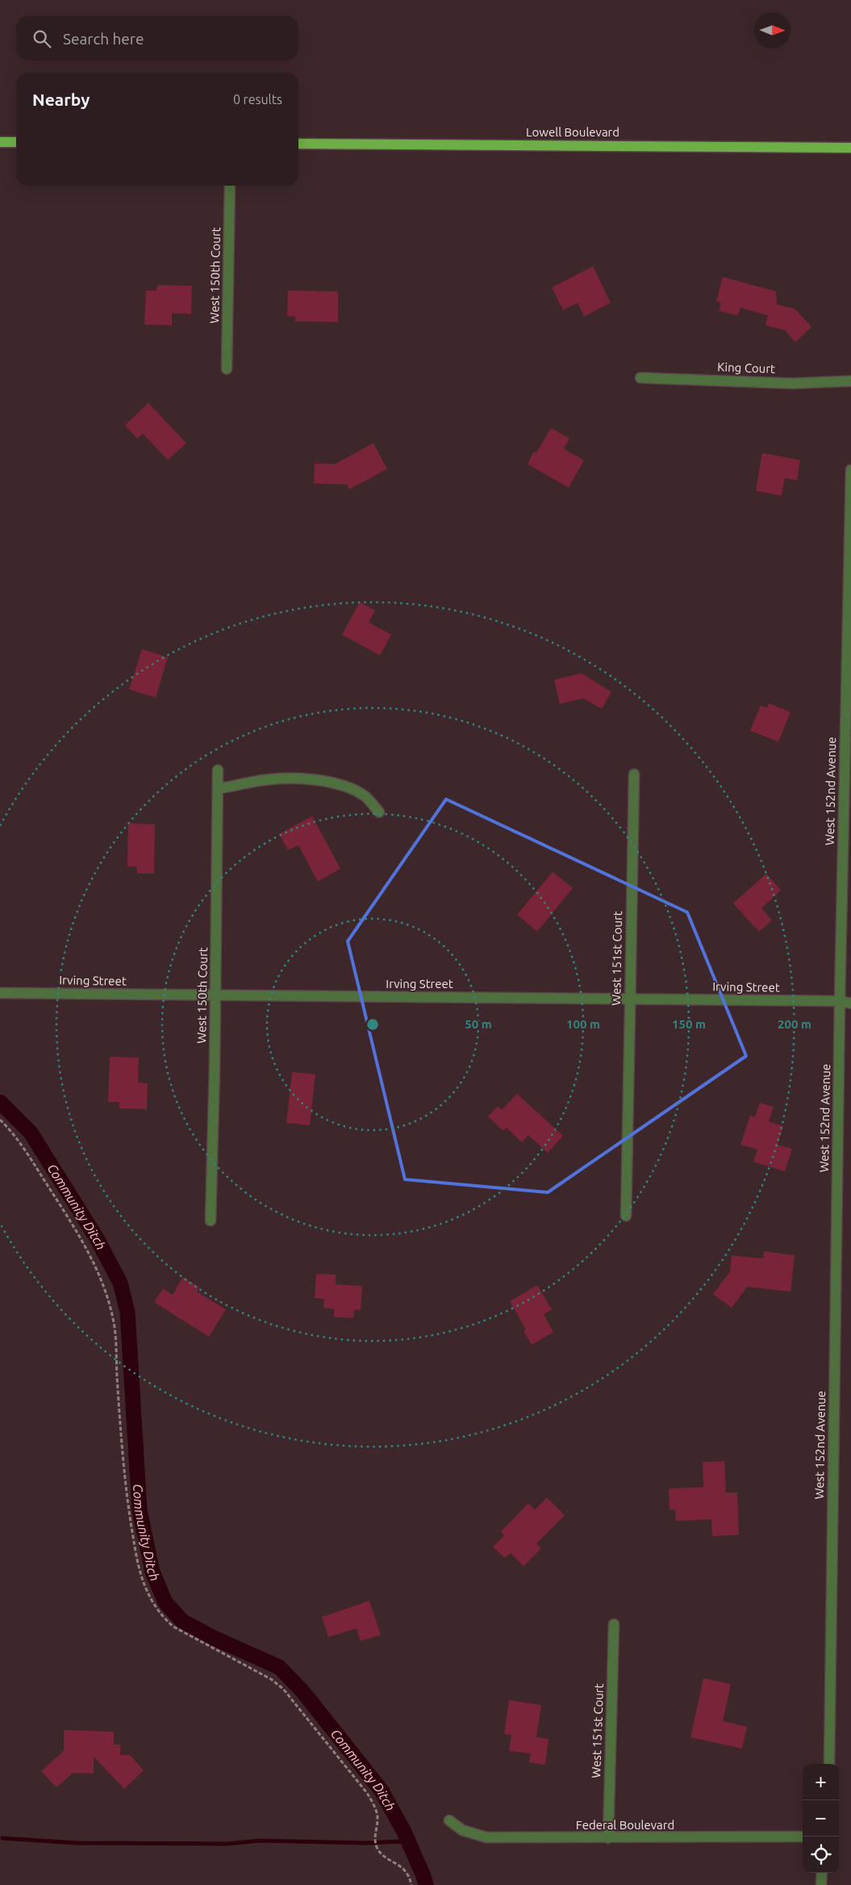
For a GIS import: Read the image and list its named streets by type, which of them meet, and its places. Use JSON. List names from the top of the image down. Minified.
{"streets":{"main road":["Lowell Boulevard"],"street":["West 150th Court","King Court","West 152nd Avenue","West 151st Court","Irving Street","Federal Boulevard"]},"crossings":[["West 150th Court","Irving Street"],["West 152nd Avenue","Irving Street"],["West 151st Court","Irving Street"],["West 151st Court","Federal Boulevard"]],"water":["Community Ditch"],"north":"right","page":{"search":"Search here","heading":["Nearby","0 results"],"map_buttons":["+","−"]},"rings":["50 m","100 m","150 m","200 m"]}
